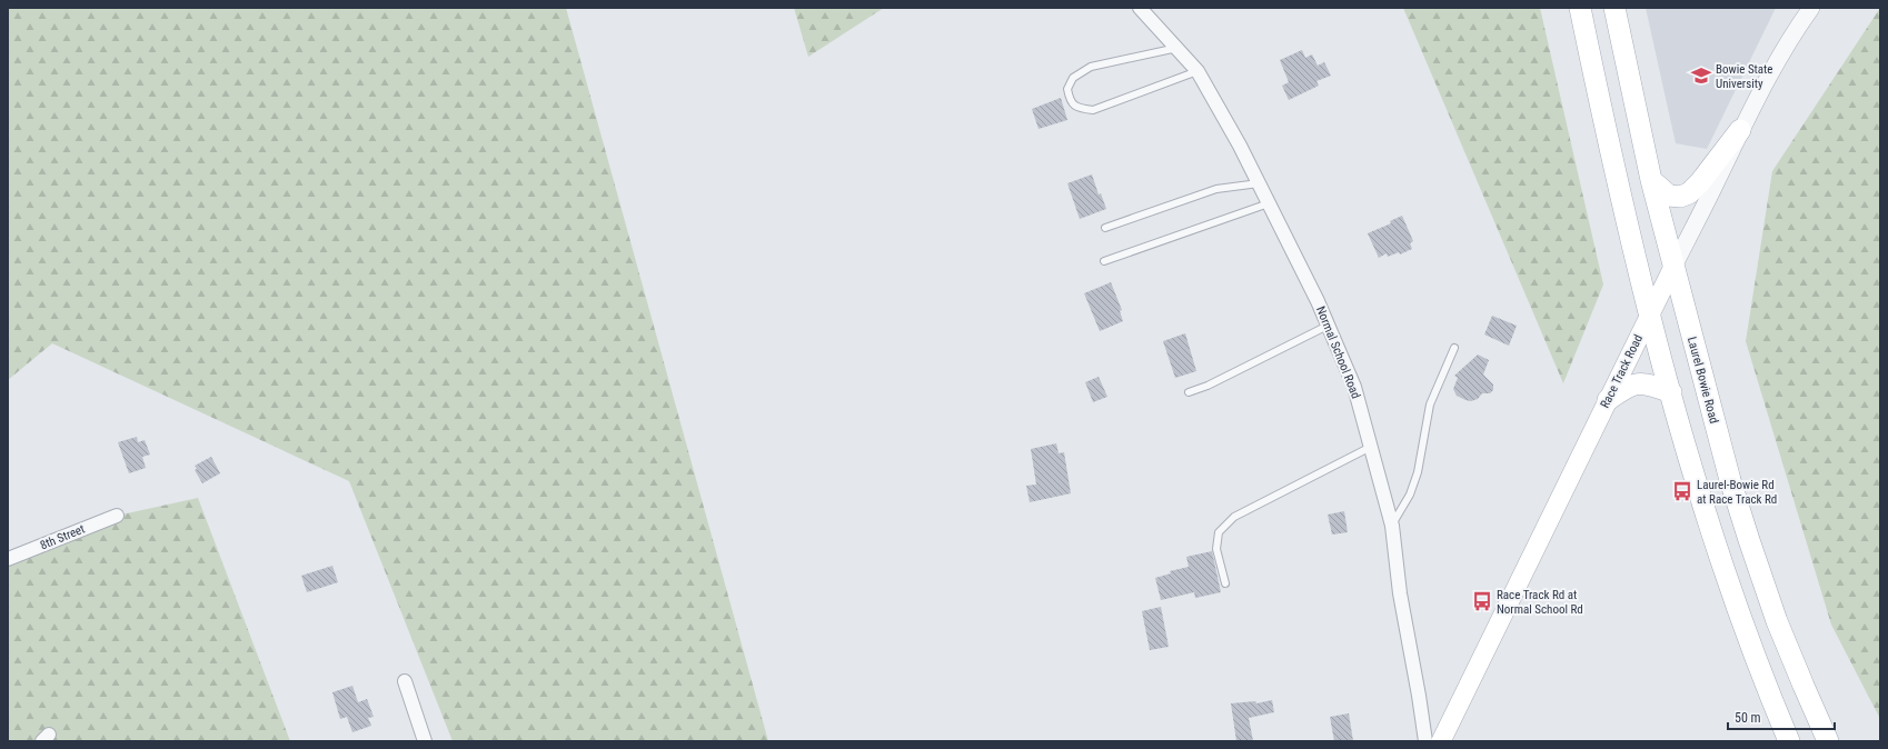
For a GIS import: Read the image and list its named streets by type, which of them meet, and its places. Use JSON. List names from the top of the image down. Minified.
{"streets":{"main road":["Race Track Road","Laurel Bowie Road"],"street":["Normal School Road","8th Street"]},"crossings":[["Race Track Road","Laurel Bowie Road"]],"places":{"school or university":["Bowie State University"],"bus stop":["Laurel-Bowie Rd at Race Track Rd","Race Track Rd at Normal School Rd"]},"scale_bar":"50 m"}
